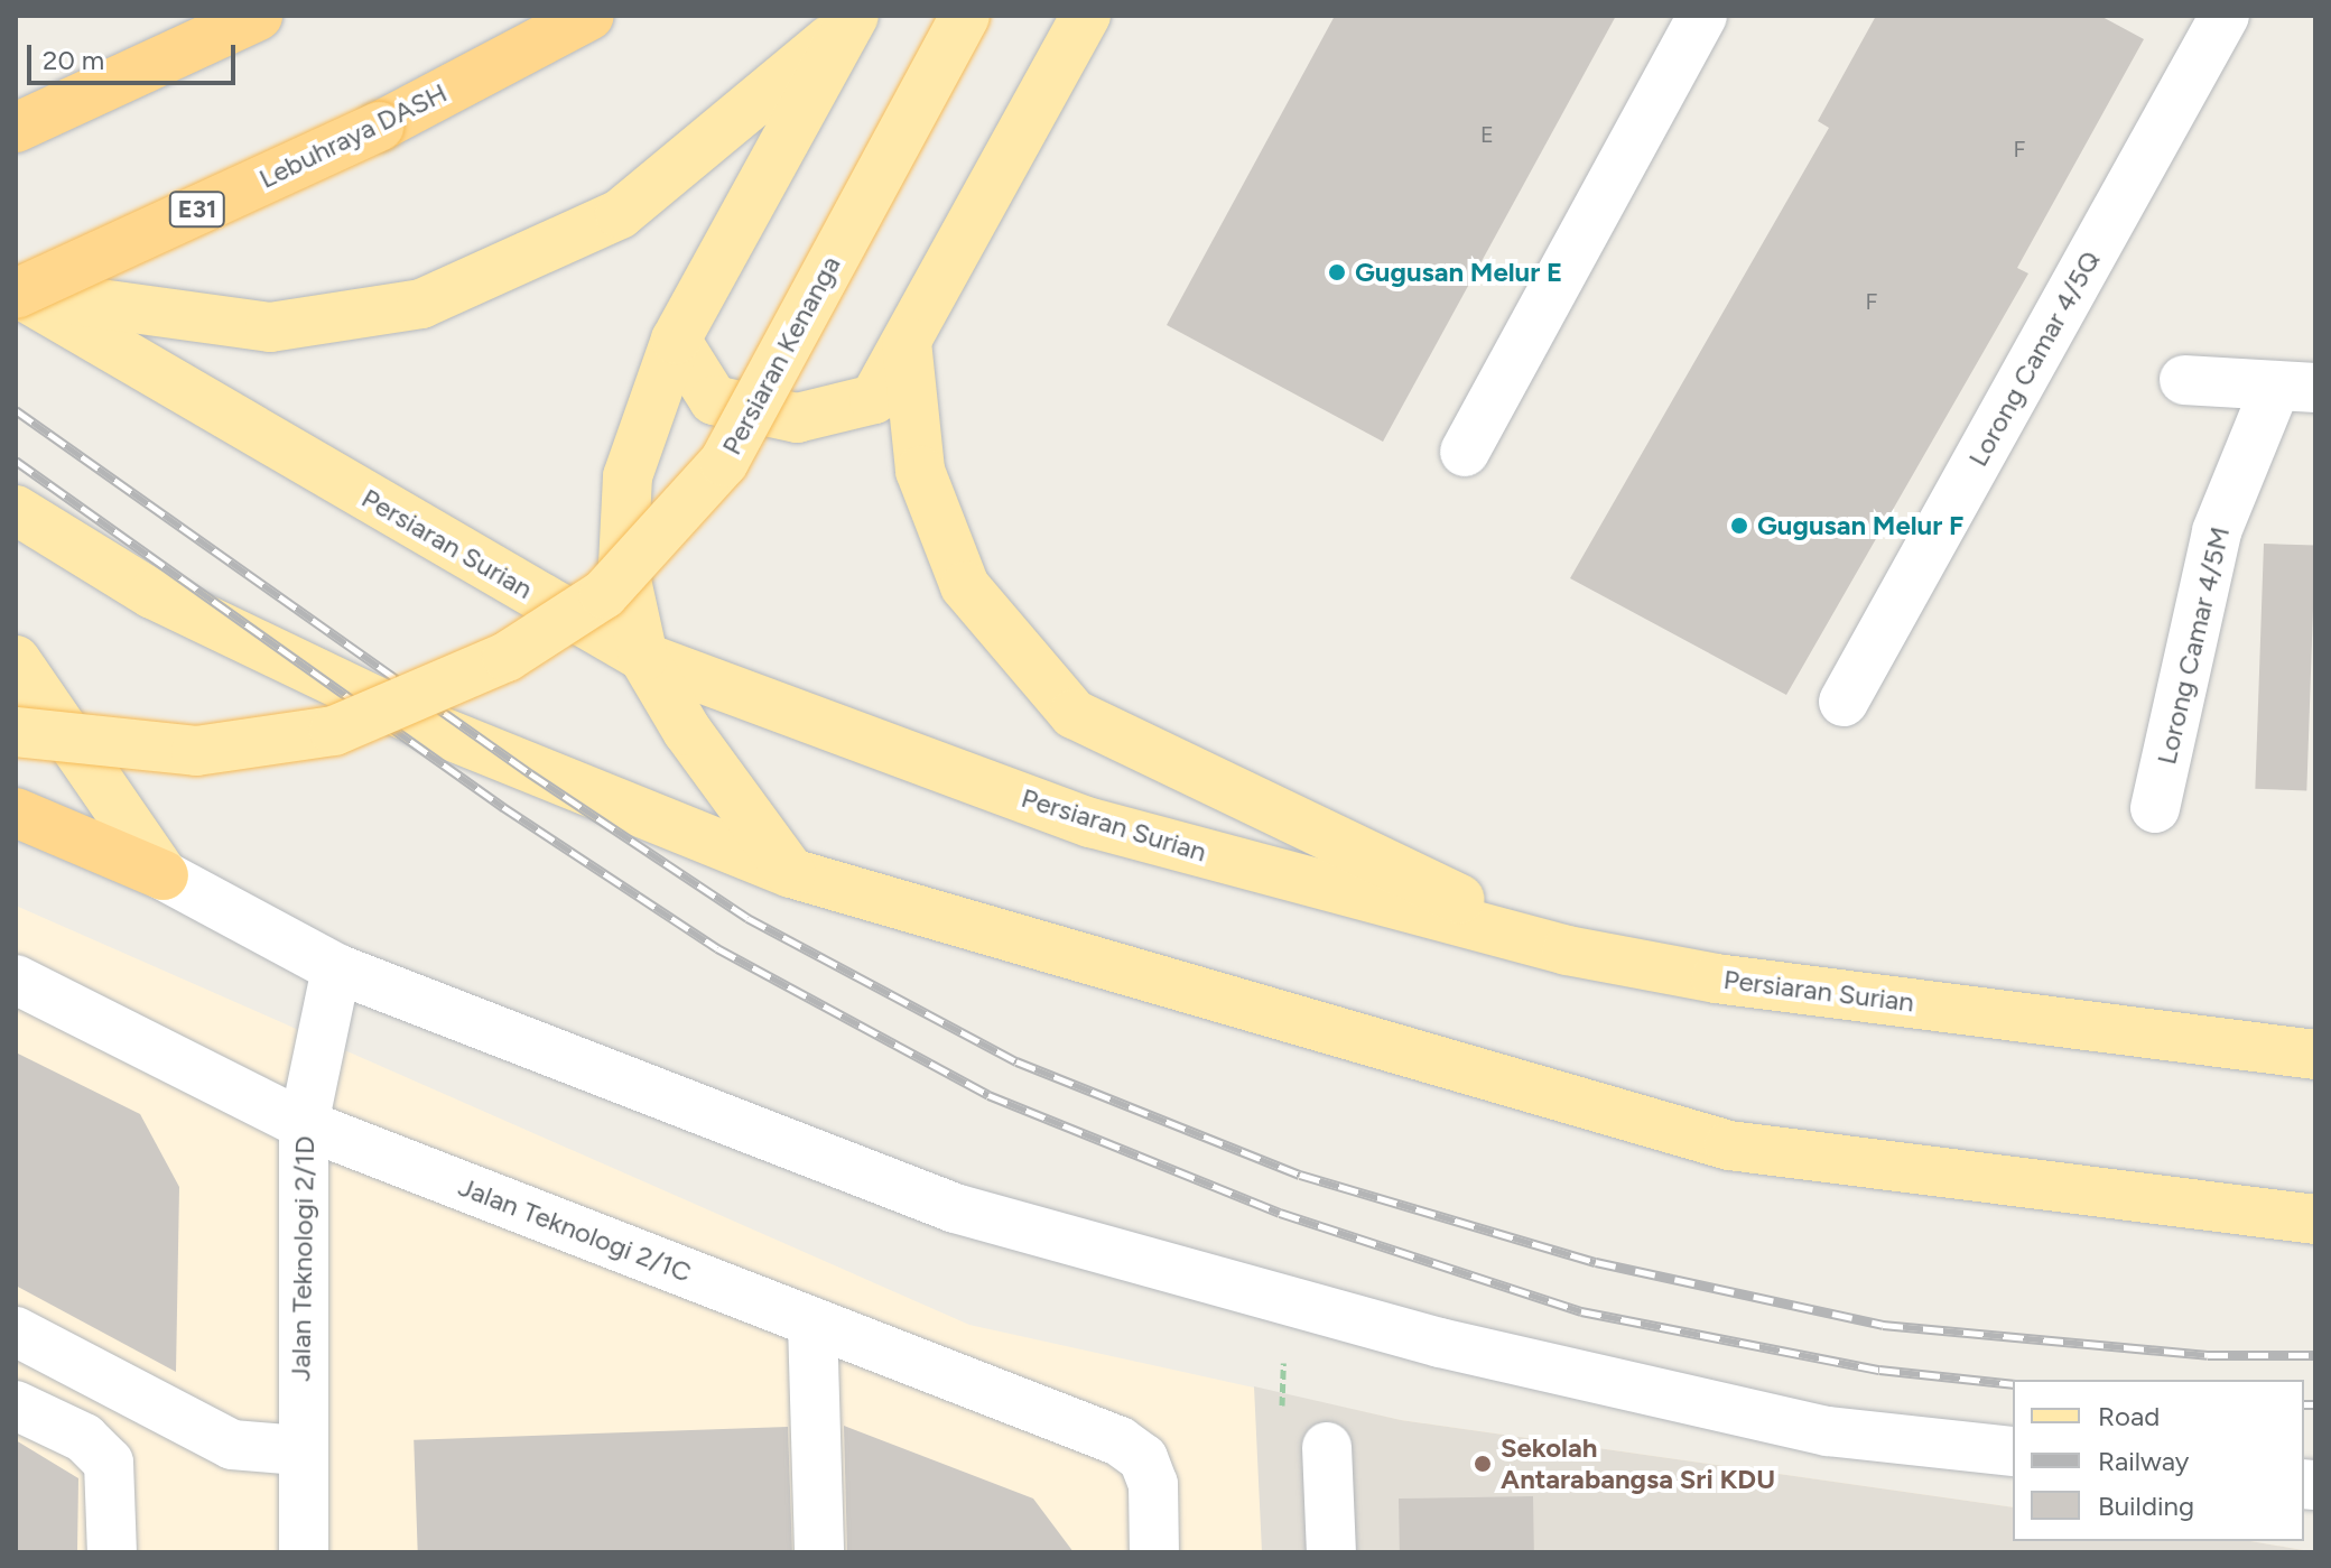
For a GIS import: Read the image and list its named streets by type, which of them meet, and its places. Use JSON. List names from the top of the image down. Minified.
{"streets":{"highway":["Lebuhraya DASH","E31"],"main road":["Persiaran Kenanga","Persiaran Surian"],"street":["Lorong Camar 4/5Q","Lorong Camar 4/5M","Jalan Teknologi 2/1C","Jalan Teknologi 2/1D"]},"crossings":[["Lebuhraya DASH","Persiaran Surian"],["Jalan Teknologi 2/1C","Jalan Teknologi 2/1D"]],"places":["Gugusan Melur E","Gugusan Melur F","Sekolah Antarabangsa Sri KDU"],"house_numbers":["E","F","F"],"legend":["Road","Railway","Building"],"scale_bar":"20 m"}
